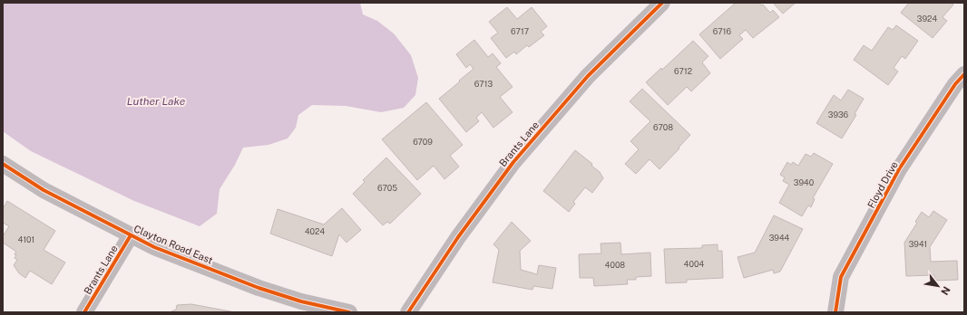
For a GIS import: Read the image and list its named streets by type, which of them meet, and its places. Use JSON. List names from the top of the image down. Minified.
{"streets":{"street":["Brants Lane","Floyd Drive","Clayton Road East"]},"crossings":[["Brants Lane","Clayton Road East"]],"water":["Luther Lake"],"house_numbers":["3924","6717","6716","6712","6713","3936","6708","6709","3940","6705","4024","3944","4101","3941","4004","4008"],"north":"bottom right"}
